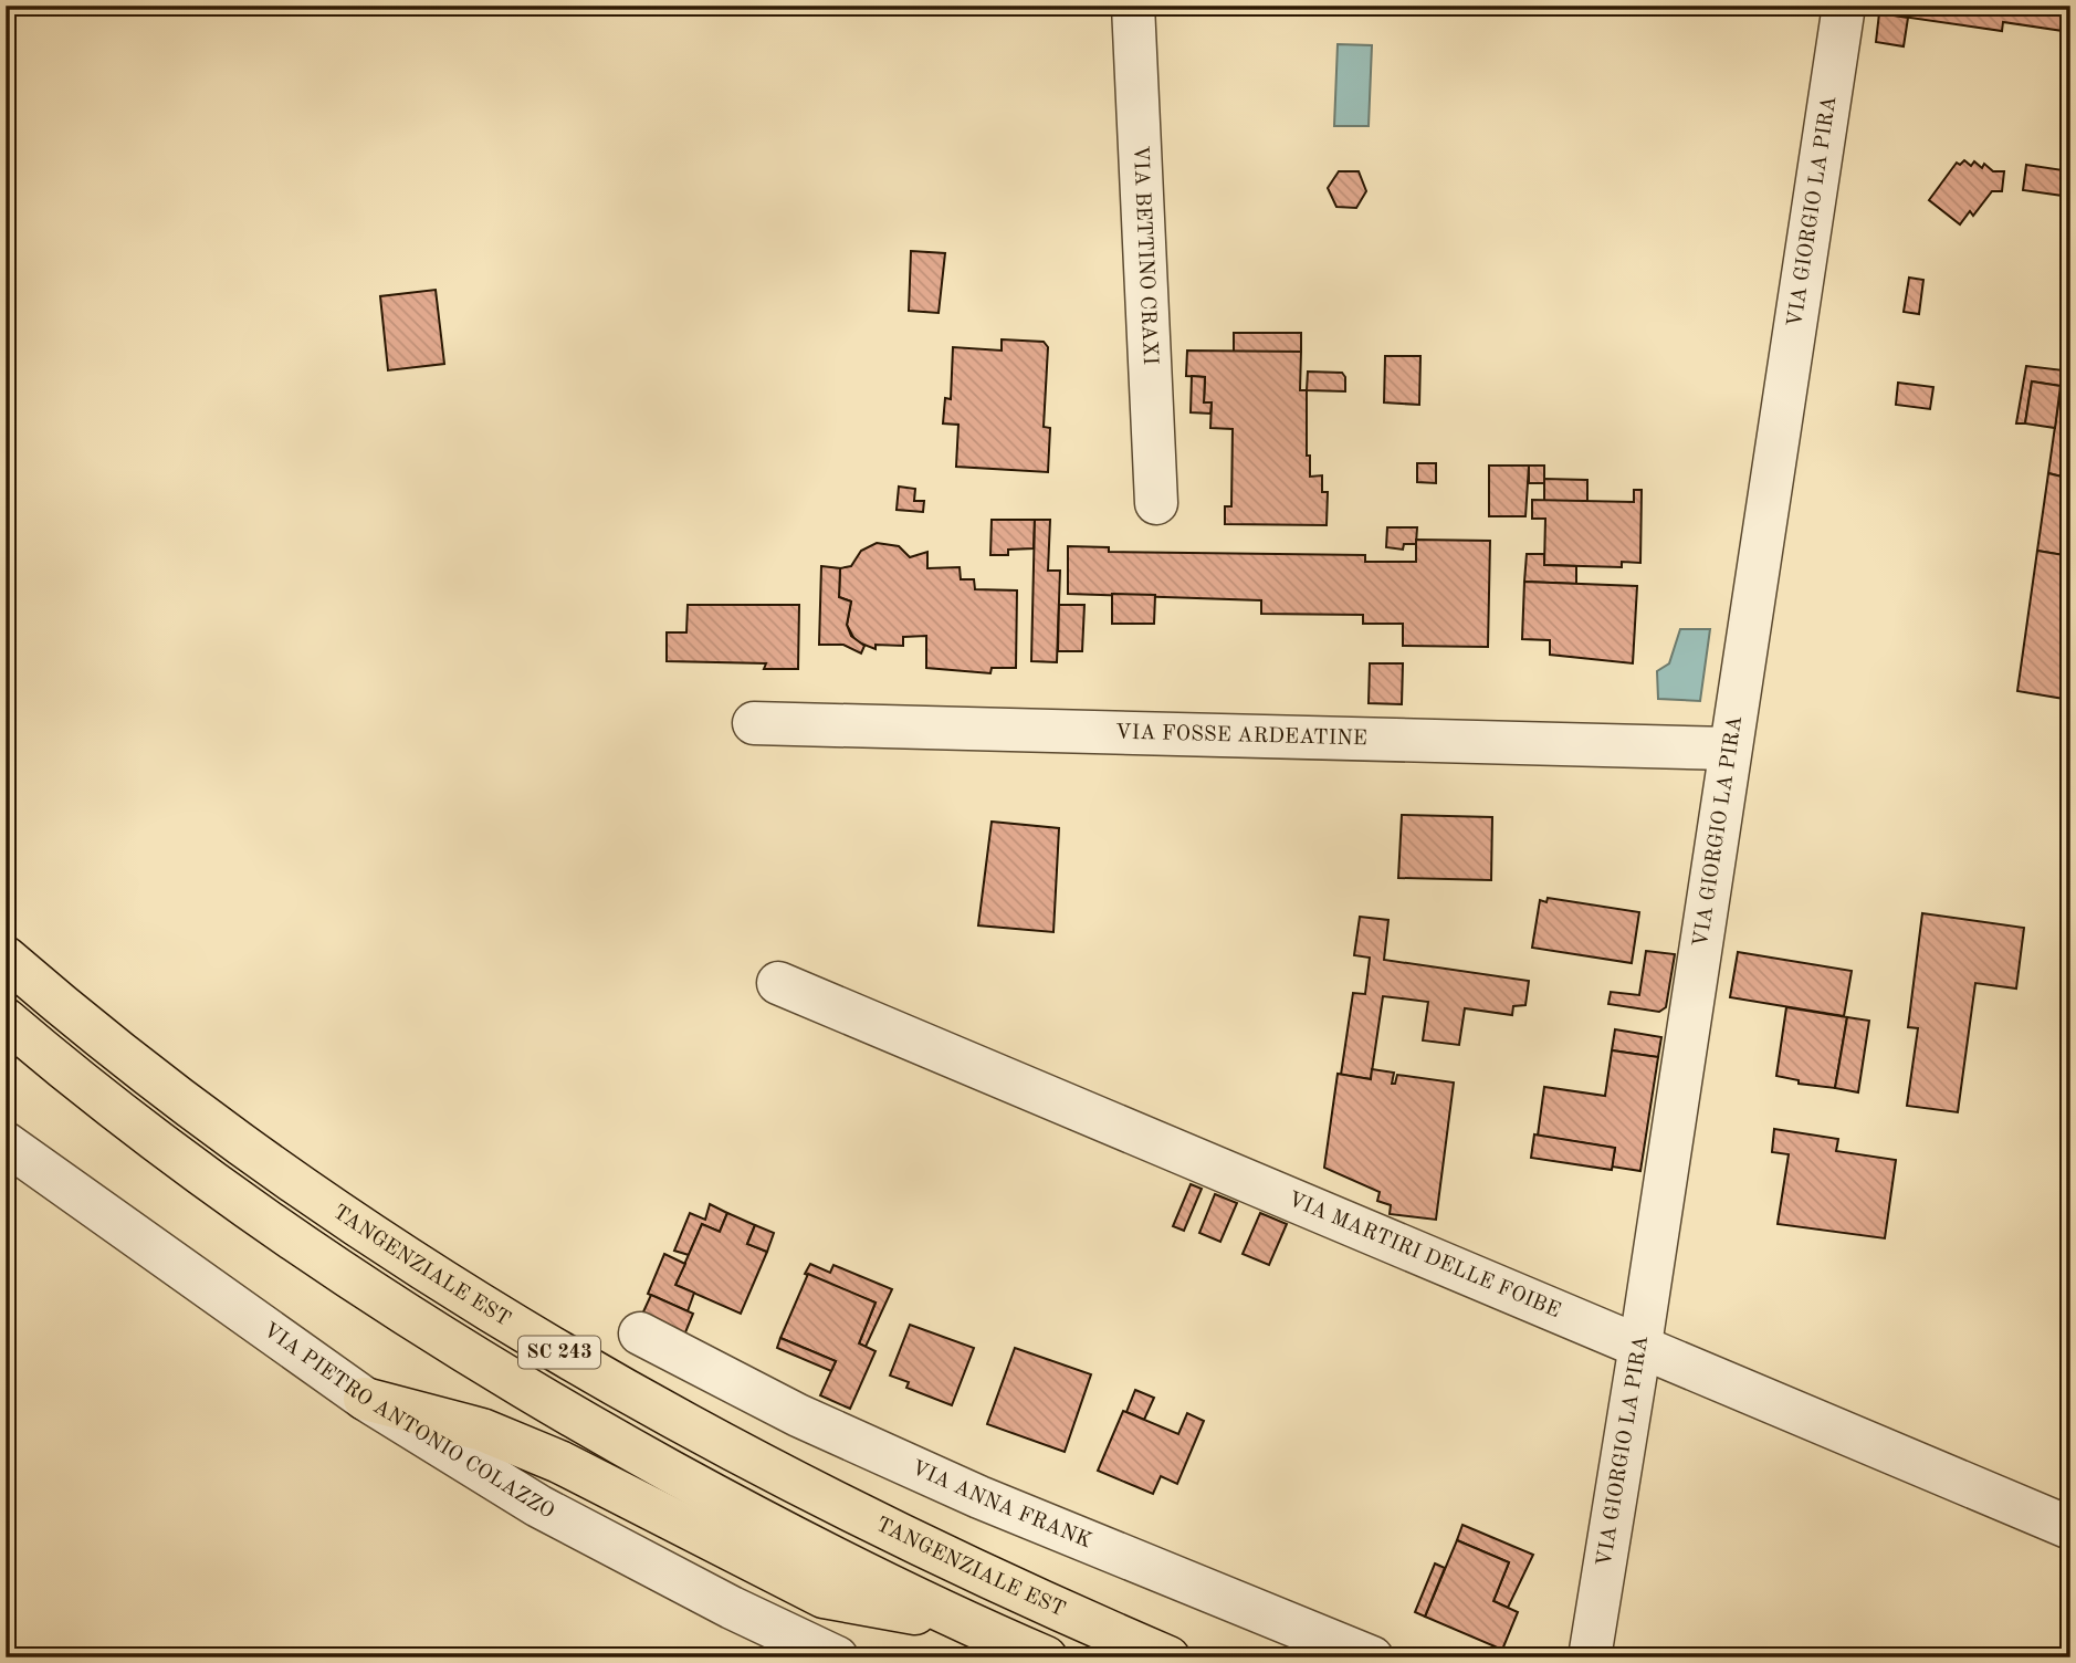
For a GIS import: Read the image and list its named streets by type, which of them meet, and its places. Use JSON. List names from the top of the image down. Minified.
{"streets":{"highway":["TANGENZIALE EST","SC 243"],"street":["VIA GIORGIO LA PIRA","VIA BETTINO CRAXI","VIA FOSSE ARDEATINE","VIA MARTIRI DELLE FOIBE","VIA PIETRO ANTONIO COLAZZO","VIA ANNA FRANK"]},"crossings":[["VIA GIORGIO LA PIRA","VIA FOSSE ARDEATINE"],["VIA GIORGIO LA PIRA","VIA MARTIRI DELLE FOIBE"]]}
